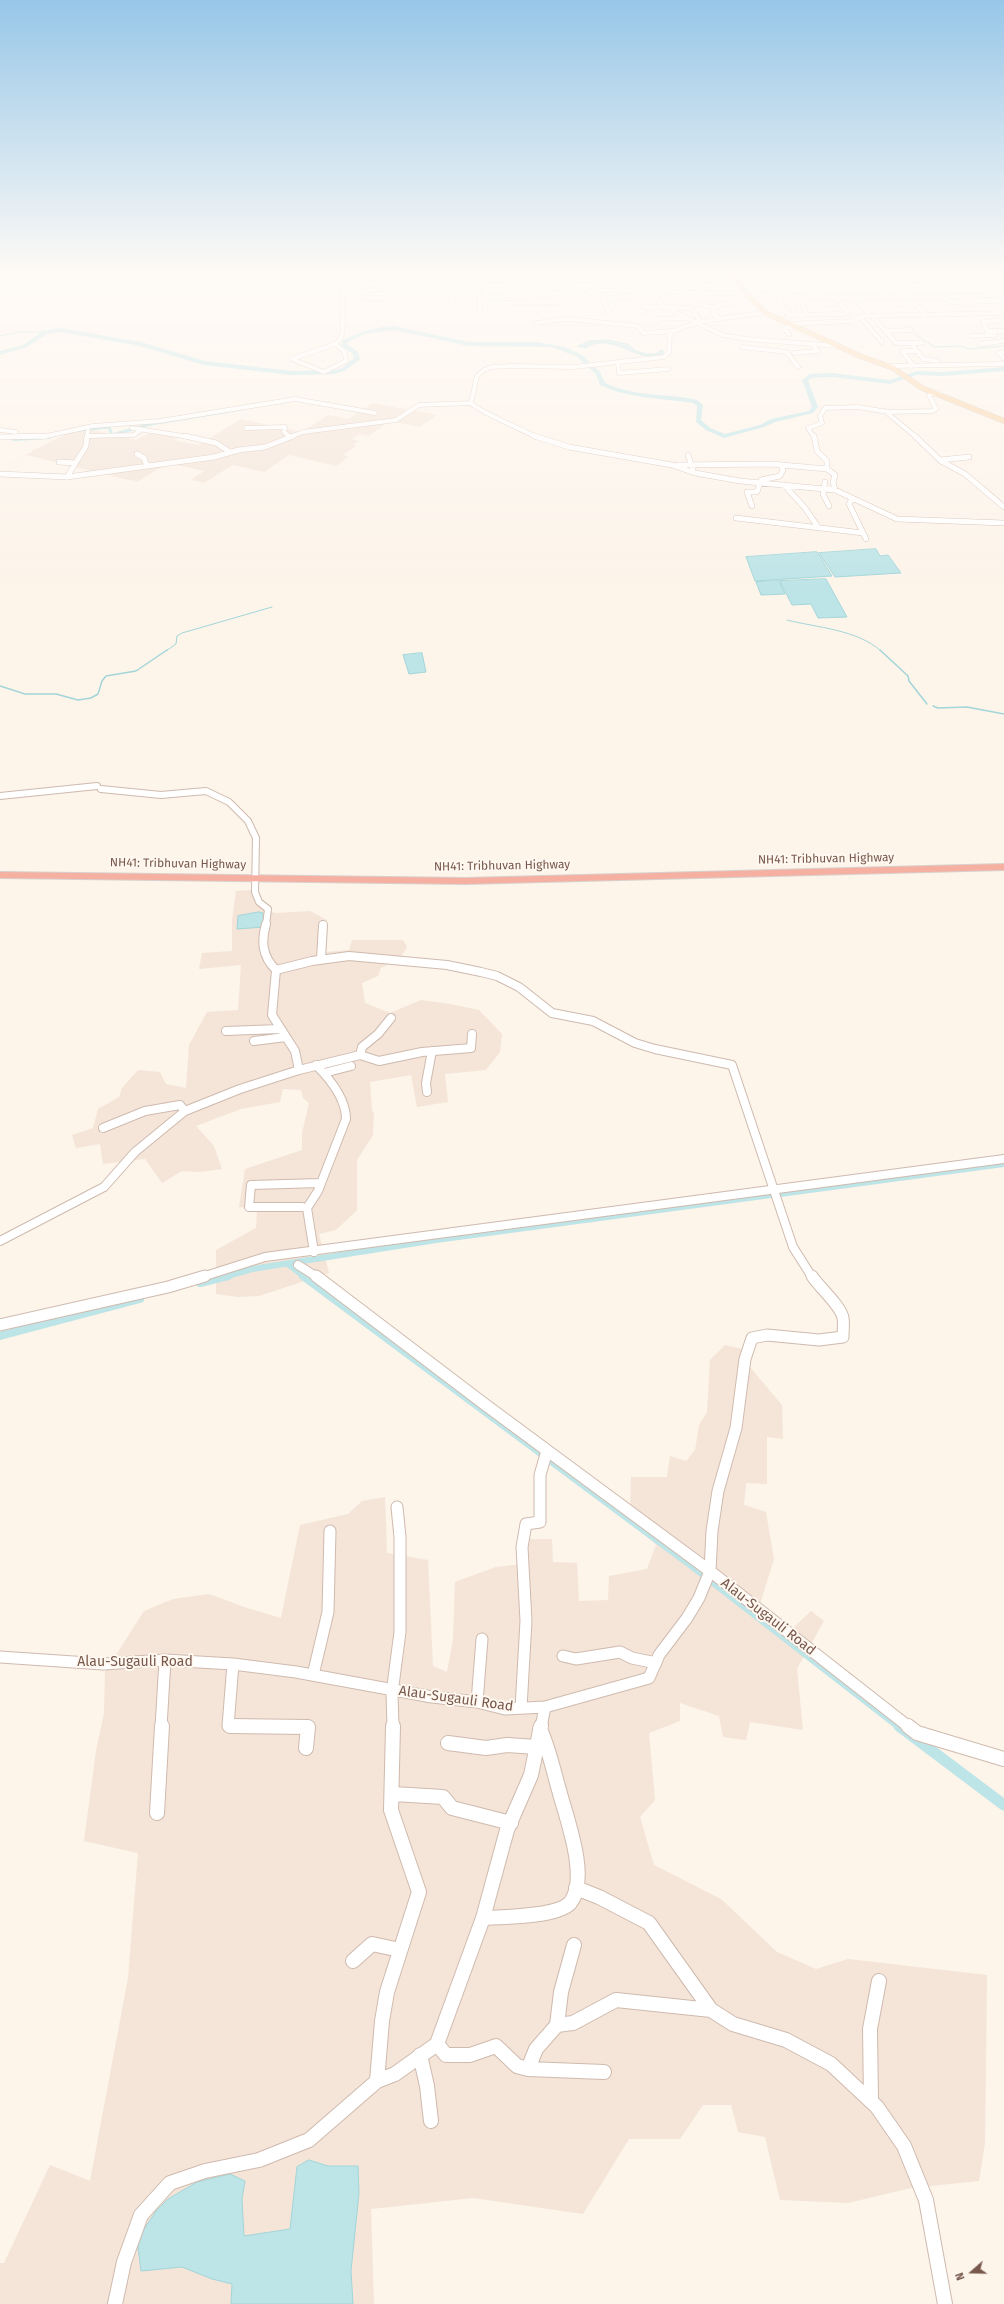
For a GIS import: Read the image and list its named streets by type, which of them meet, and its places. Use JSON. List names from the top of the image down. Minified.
{"streets":{"highway":["NH41: Tribhuvan Highway"],"street":["Alau-Sugauli Road"]},"north":"left"}
